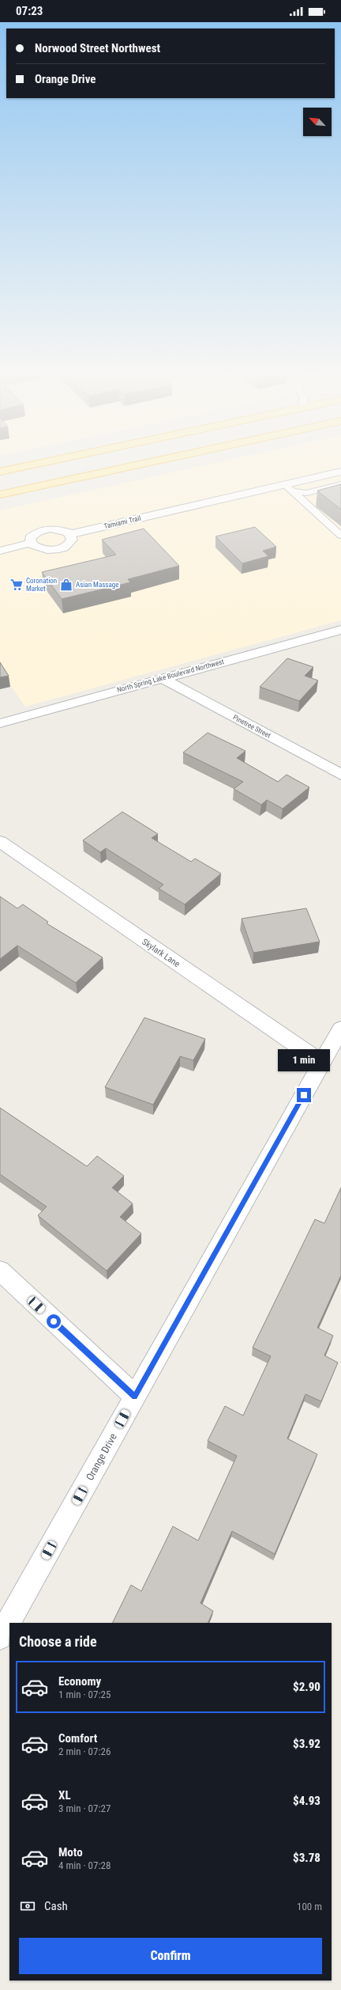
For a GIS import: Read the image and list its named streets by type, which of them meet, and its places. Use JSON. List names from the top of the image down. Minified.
{"streets":{"street":["Tamiami Trail","North Spring Lake Boulevard Northwest","Pinetree Street","Skylark Lane","Orange Drive"]},"crossings":[["North Spring Lake Boulevard Northwest","Pinetree Street"],["Skylark Lane","Orange Drive"]],"places":{"supermarket":["Coronation Market"],"shop":["Asian Massage"]},"north":"top left","page":{"status":"07:23","banner":["Norwood Street Northwest","Orange Drive"],"bubble":"1 min","heading":"Choose a ride","list":[{"name":"Economy","note":"1 min · 07:25","value":"$2.90"},{"name":"Comfort","note":"2 min · 07:26","value":"$3.92"},{"name":"XL","note":"3 min · 07:27","value":"$4.93"},{"name":"Moto","note":"4 min · 07:28","value":"$3.78"}],"pay":["Cash","100 m"],"buttons":"Confirm"}}
